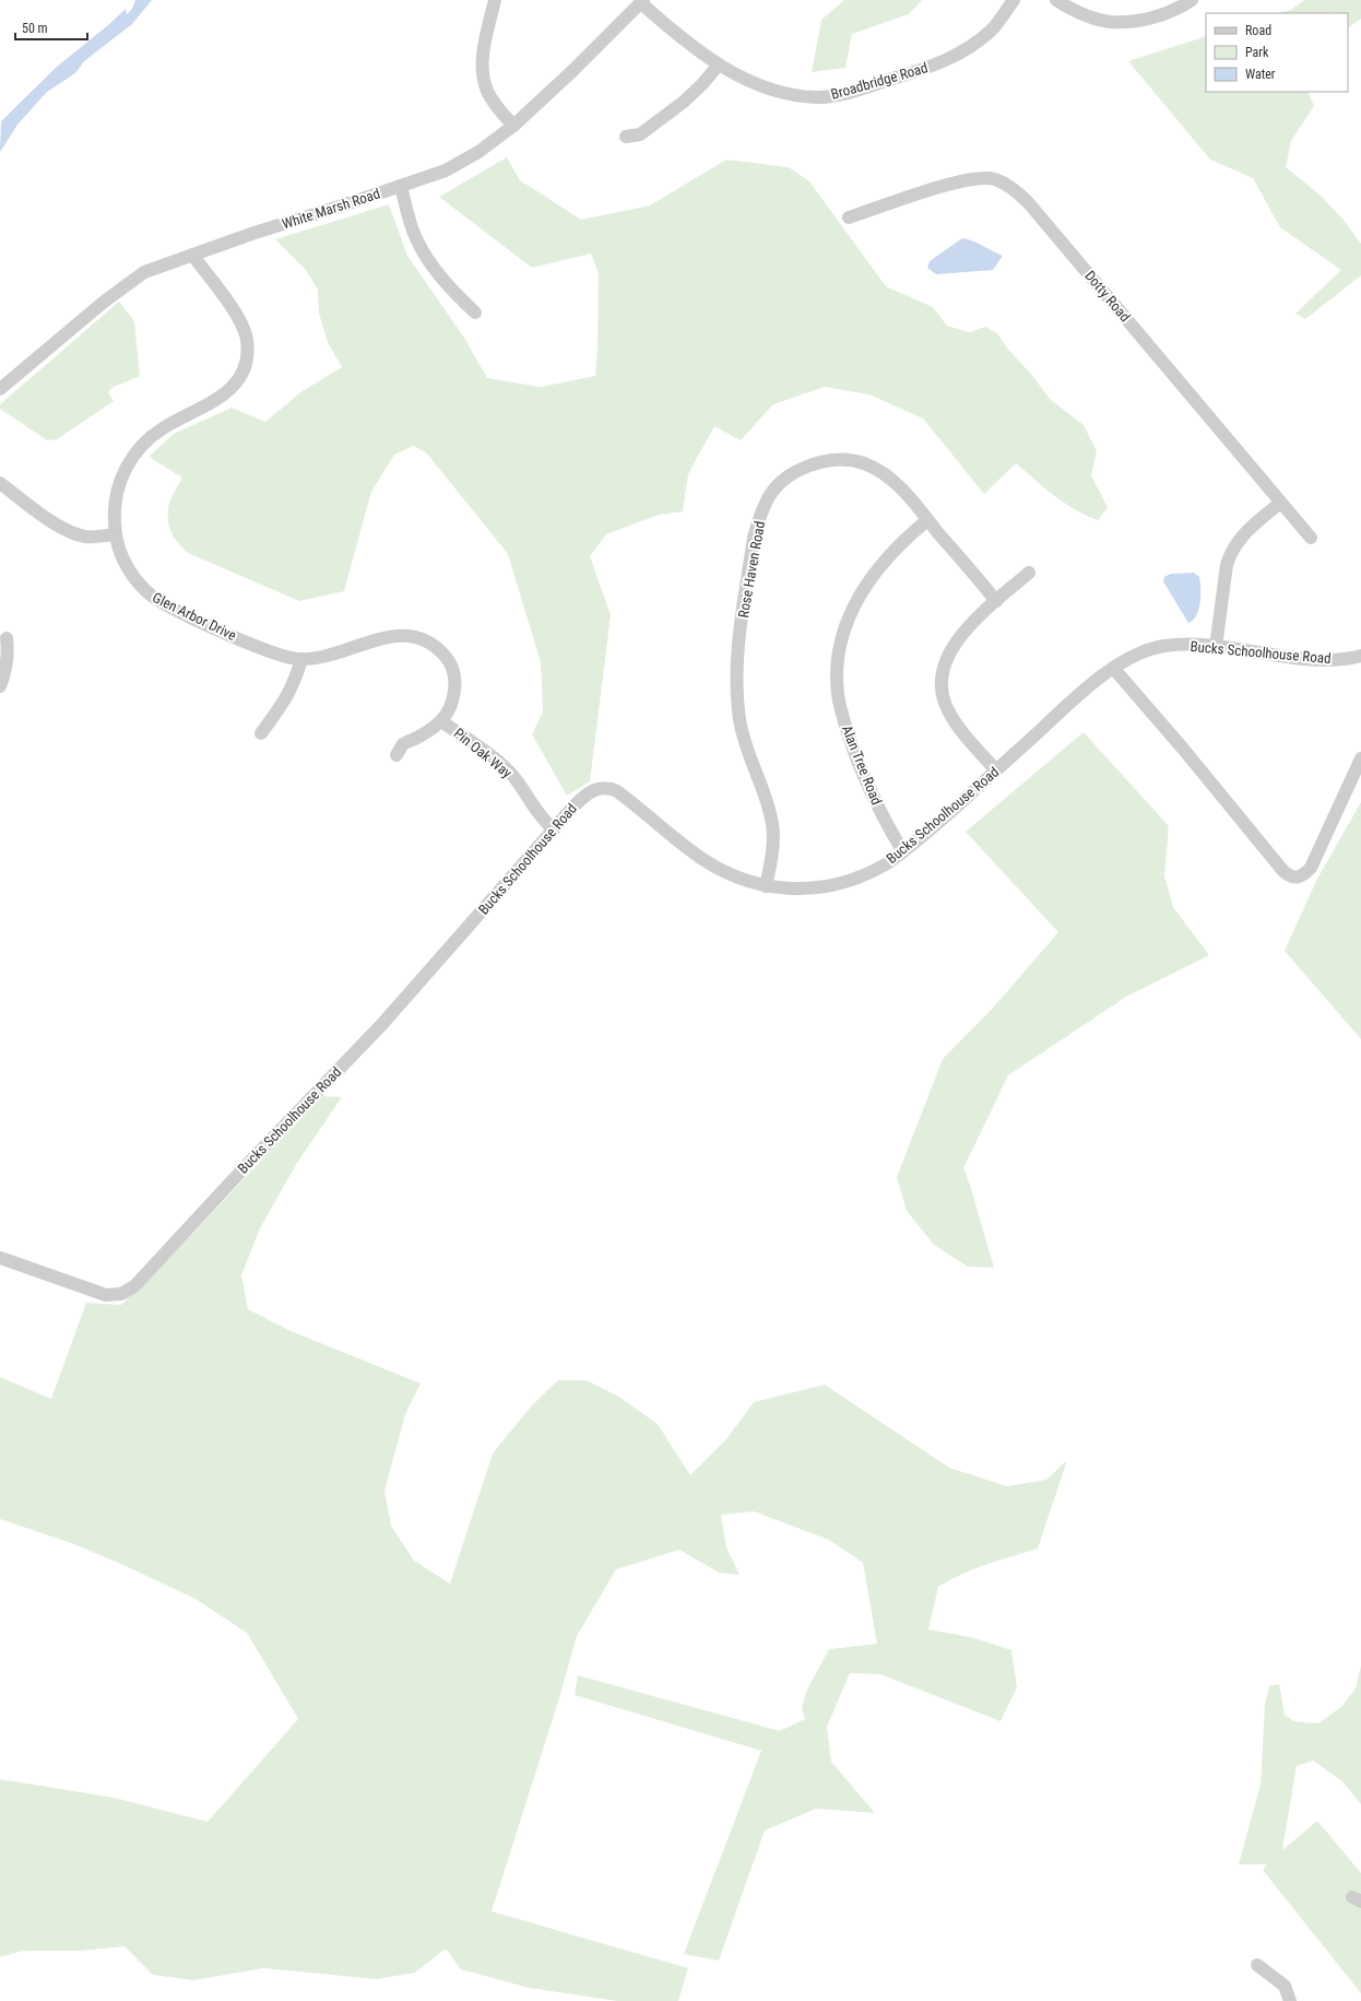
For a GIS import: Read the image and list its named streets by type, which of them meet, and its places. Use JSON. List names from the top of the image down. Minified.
{"streets":{"street":["Broadbridge Road","White Marsh Road","Dotty Road","Rose Haven Road","Glen Arbor Drive","Bucks Schoolhouse Road","Pin Oak Way","Alan Tree Road"]},"crossings":[["Broadbridge Road","White Marsh Road"],["White Marsh Road","Glen Arbor Drive"],["Rose Haven Road","Bucks Schoolhouse Road"],["Rose Haven Road","Alan Tree Road"],["Glen Arbor Drive","Pin Oak Way"],["Bucks Schoolhouse Road","Pin Oak Way"],["Bucks Schoolhouse Road","Alan Tree Road"]],"legend":["Road","Park","Water"],"scale_bar":"50 m"}
